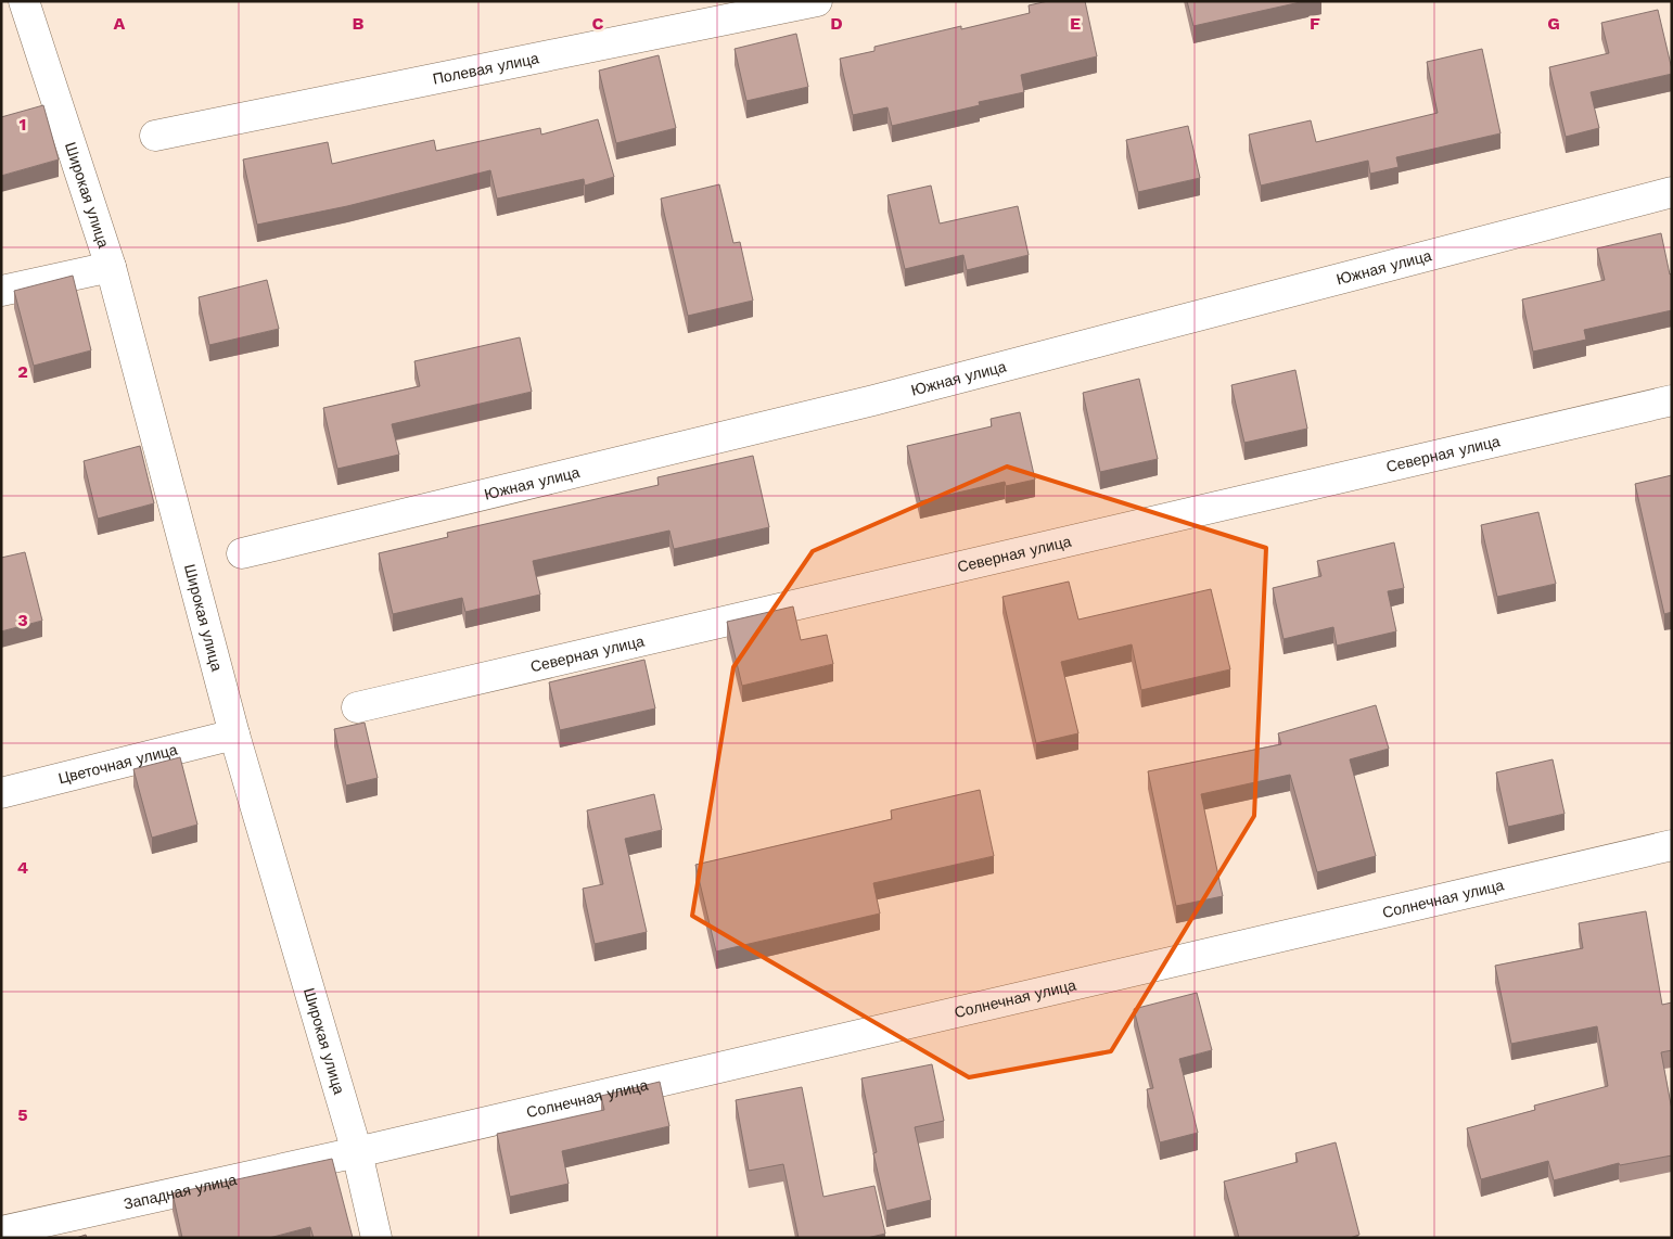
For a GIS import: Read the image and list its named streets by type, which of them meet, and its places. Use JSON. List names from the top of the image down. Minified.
{"streets":{"street":["Полевая улица","Широкая улица","Южная улица","Северная улица","Цветочная улица","Солнечная улица","Западная улица"]},"crossings":[["Широкая улица","Цветочная улица"],["Широкая улица","Солнечная улица"],["Широкая улица","Западная улица"],["Солнечная улица","Западная улица"]],"grid":{"columns":["A","B","C","D","E","F","G"],"rows":["1","2","3","4","5"]}}
